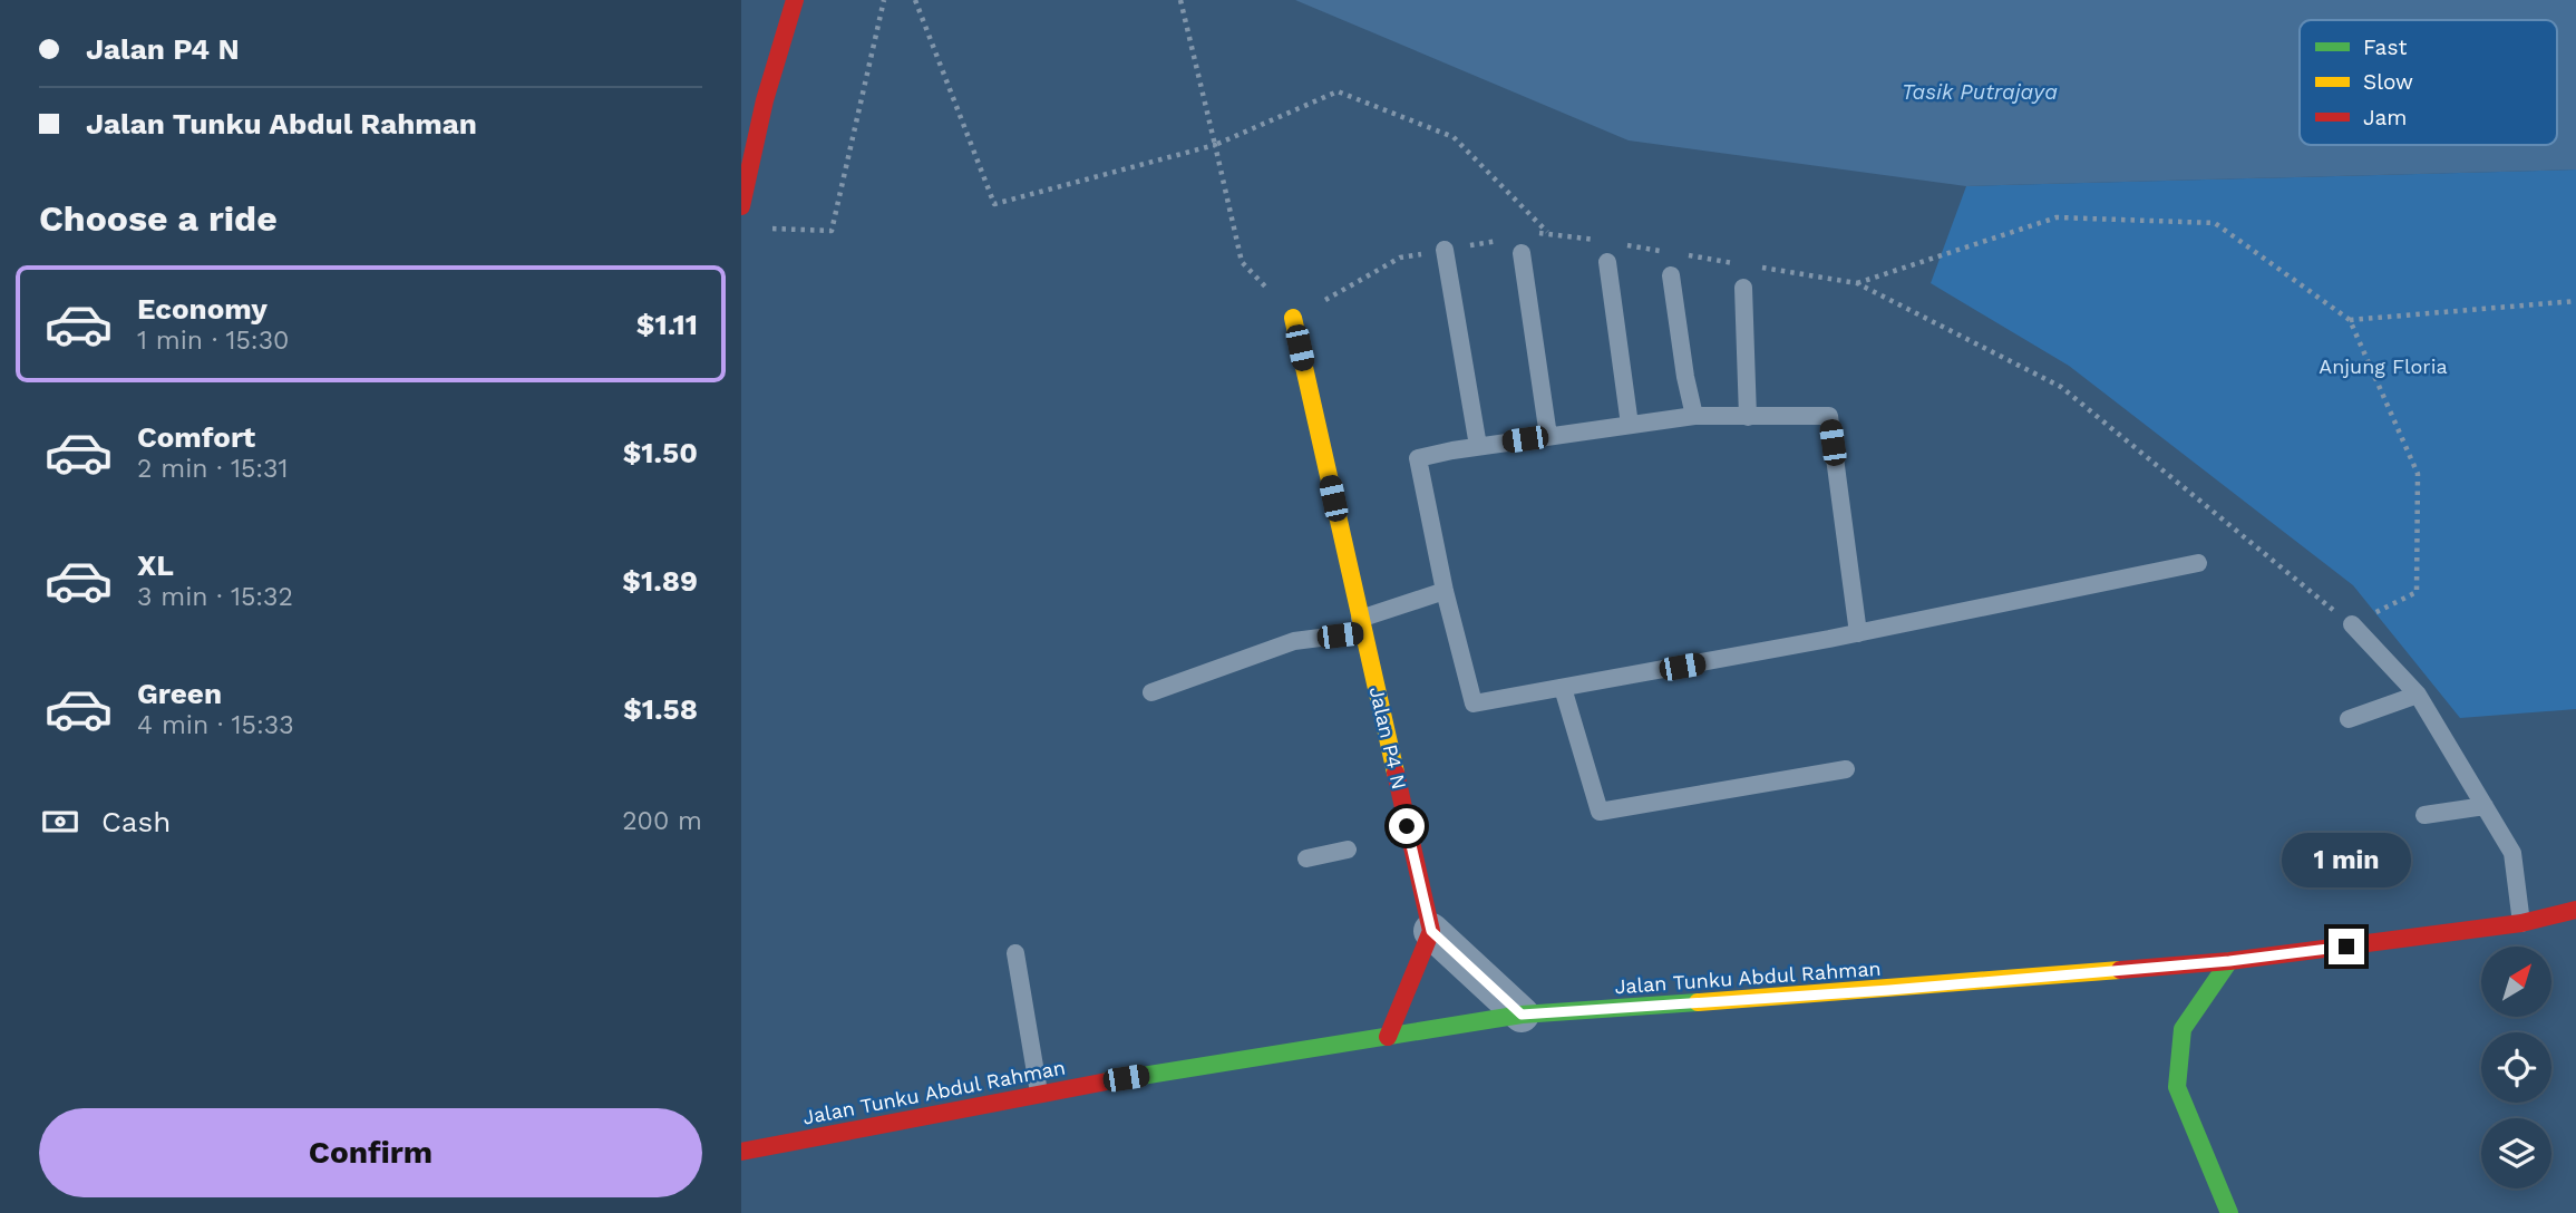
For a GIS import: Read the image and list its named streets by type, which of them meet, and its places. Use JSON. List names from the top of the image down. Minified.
{"streets":{"street":["Jalan P4 N","Jalan Tunku Abdul Rahman"]},"water":["Tasik Putrajaya"],"parks":["Anjung Floria"],"legend":["Fast","Slow","Jam"],"north":"top right","page":{"banner":["Jalan P4 N","Jalan Tunku Abdul Rahman"],"heading":"Choose a ride","list":[{"name":"Economy","note":"1 min · 15:30","value":"$1.11"},{"name":"Comfort","note":"2 min · 15:31","value":"$1.50"},{"name":"XL","note":"3 min · 15:32","value":"$1.89"},{"name":"Green","note":"4 min · 15:33","value":"$1.58"}],"pay":["Cash","200 m"],"bubble":"1 min","buttons":"Confirm"}}
